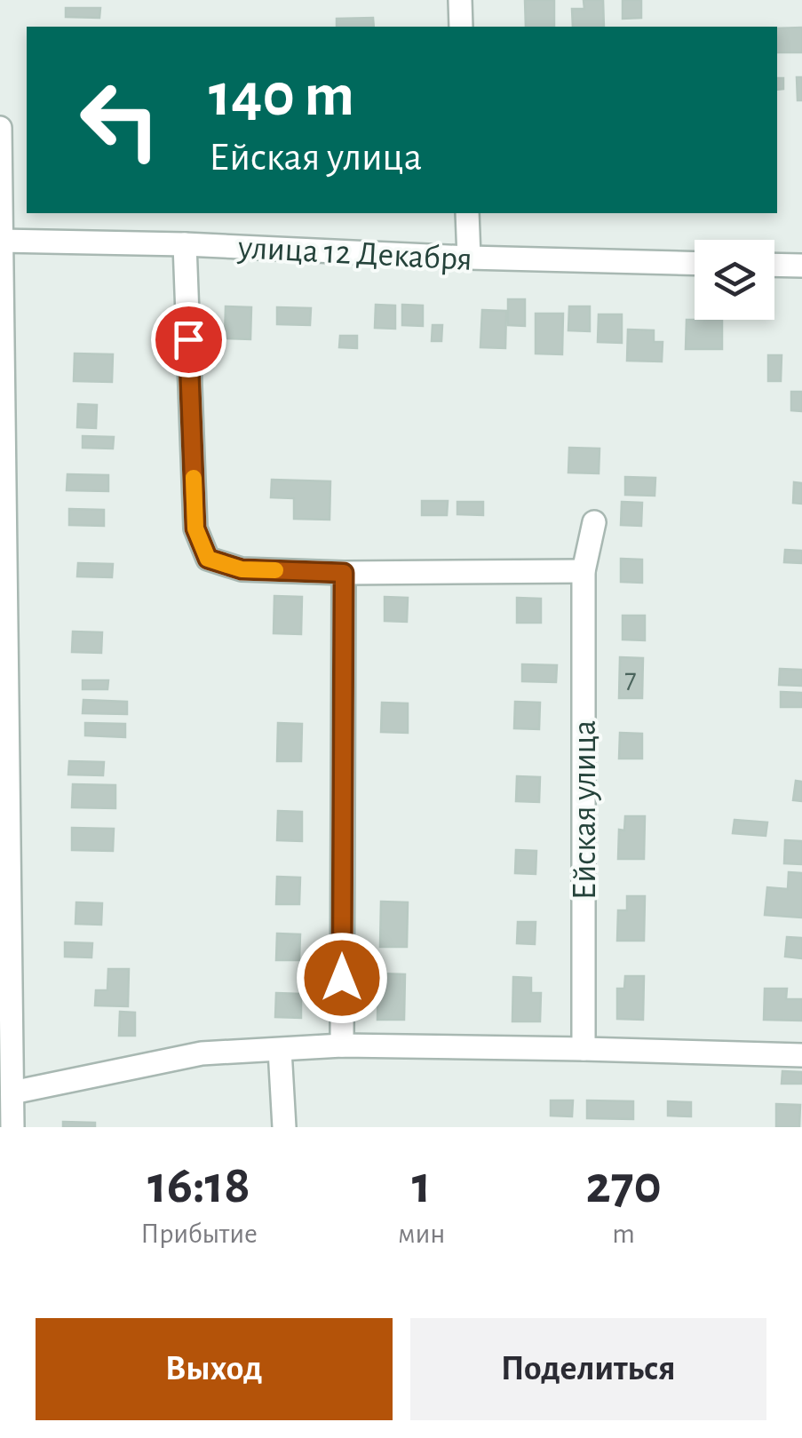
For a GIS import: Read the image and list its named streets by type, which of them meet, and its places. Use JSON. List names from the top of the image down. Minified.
{"streets":{"street":["улица 12 Декабря","Ейская улица"]},"house_numbers":["7"],"page":{"turn":["140 m","Ейская улица"],"eta":["16:18","Прибытие","1","мин","270","m"],"buttons":["Выход","Поделиться"]}}
